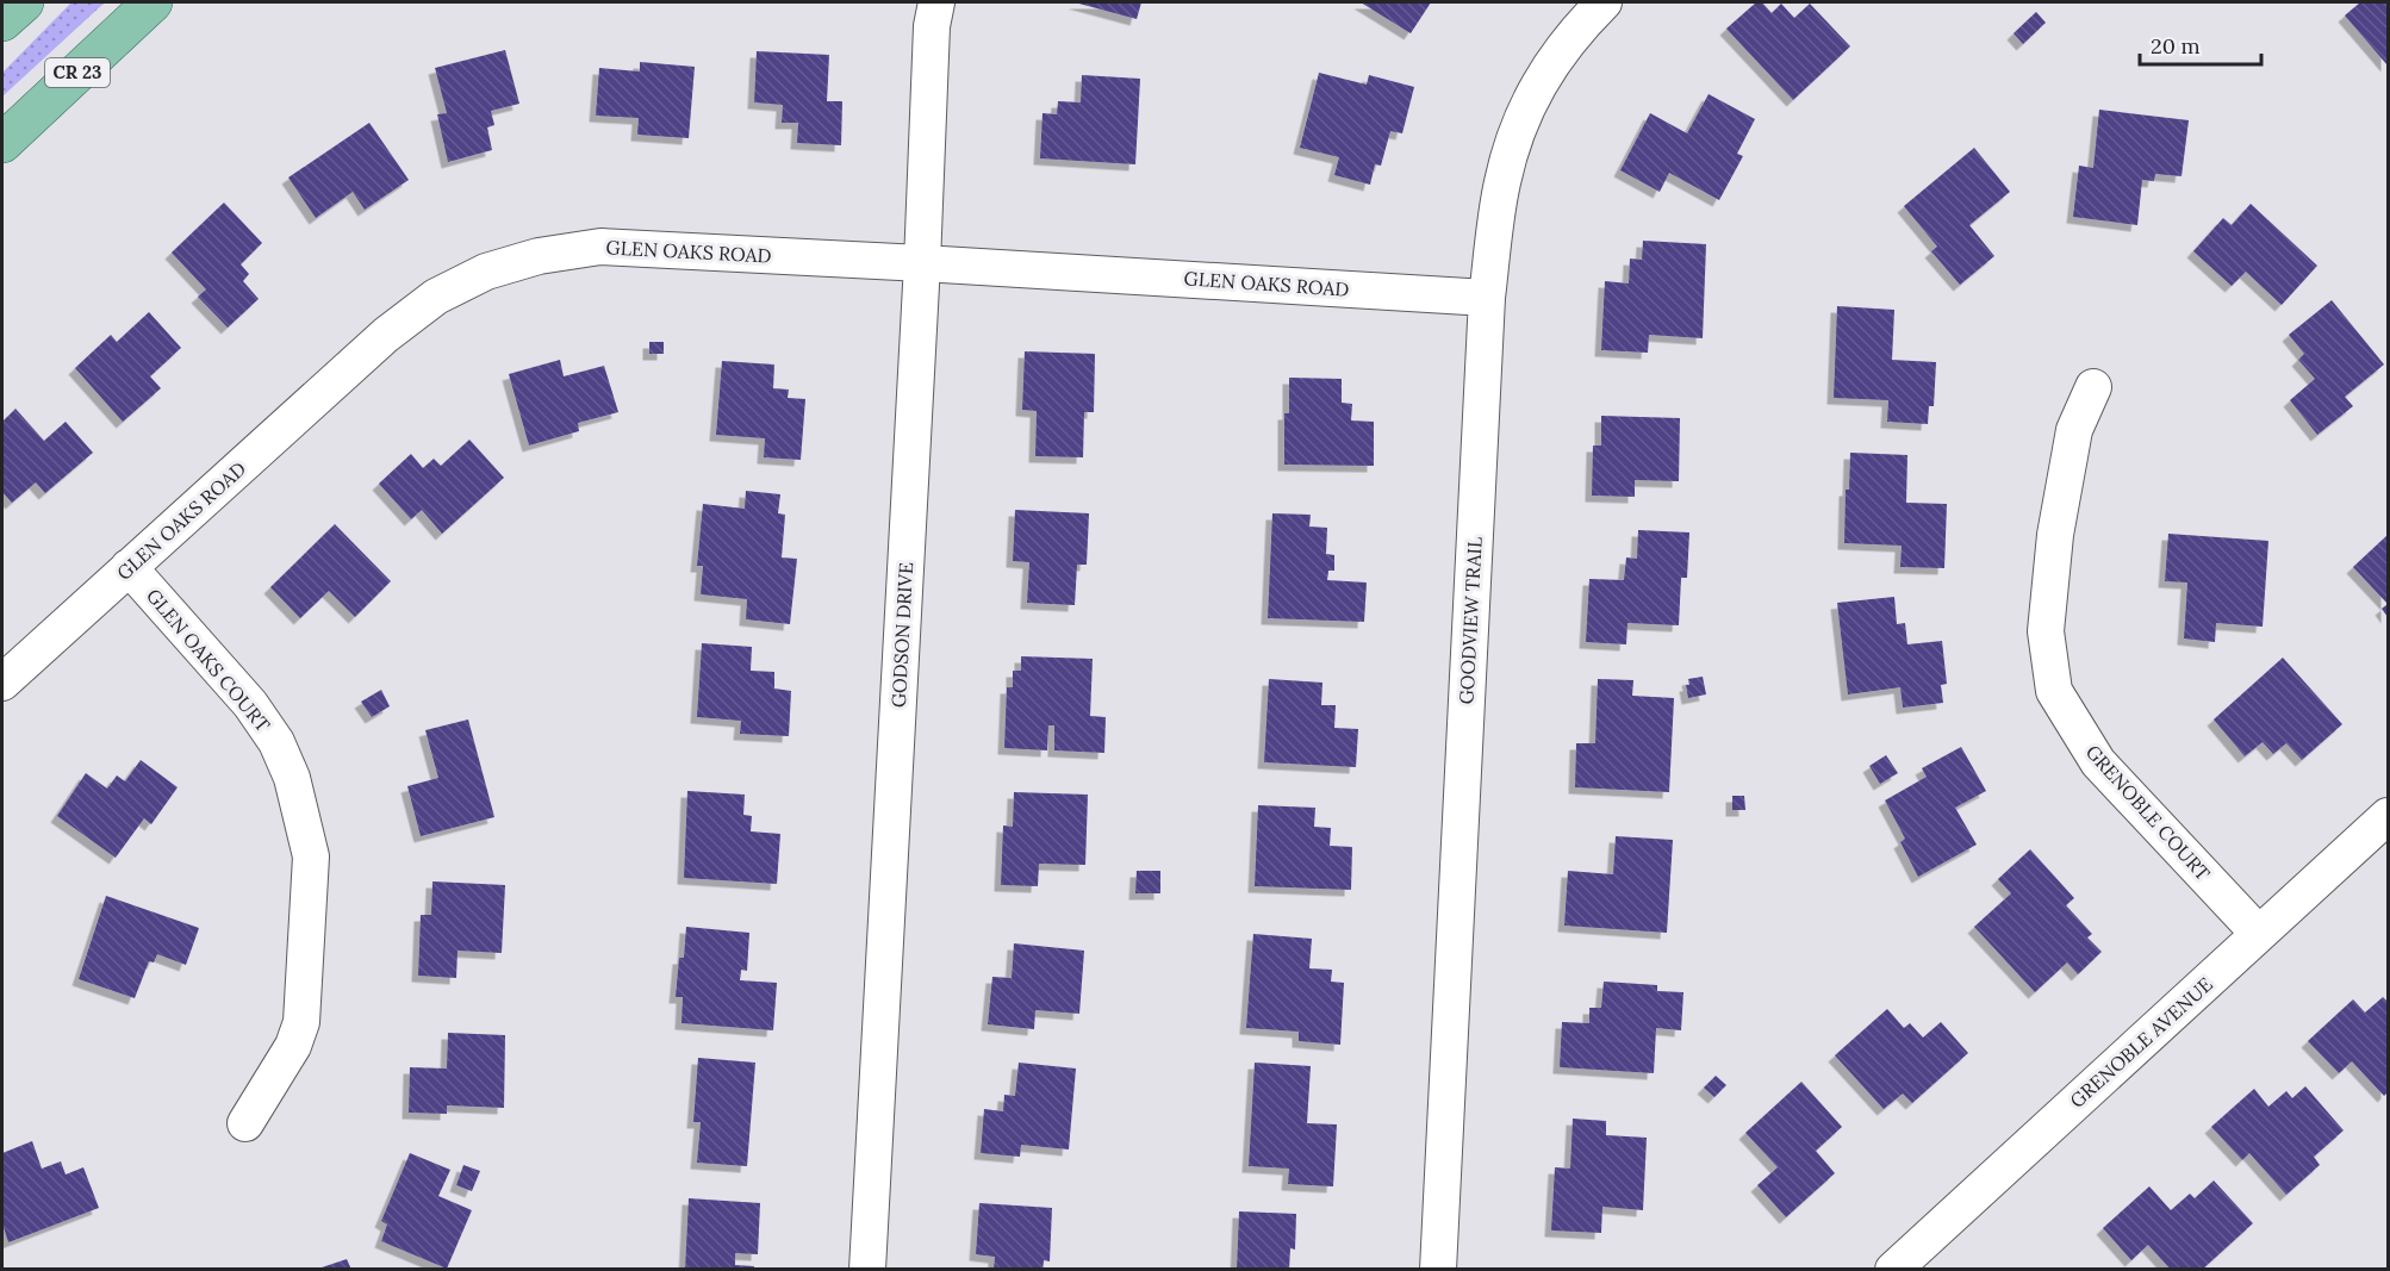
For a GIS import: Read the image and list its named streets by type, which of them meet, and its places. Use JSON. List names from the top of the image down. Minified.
{"streets":{"main road":["CR 23"],"street":["GLEN OAKS ROAD","GOODVIEW TRAIL","GODSON DRIVE","GLEN OAKS COURT","GRENOBLE COURT","GRENOBLE AVENUE"]},"crossings":[["GLEN OAKS ROAD","GOODVIEW TRAIL"],["GLEN OAKS ROAD","GODSON DRIVE"],["GLEN OAKS ROAD","GLEN OAKS COURT"],["GRENOBLE COURT","GRENOBLE AVENUE"]],"scale_bar":"20 m"}
